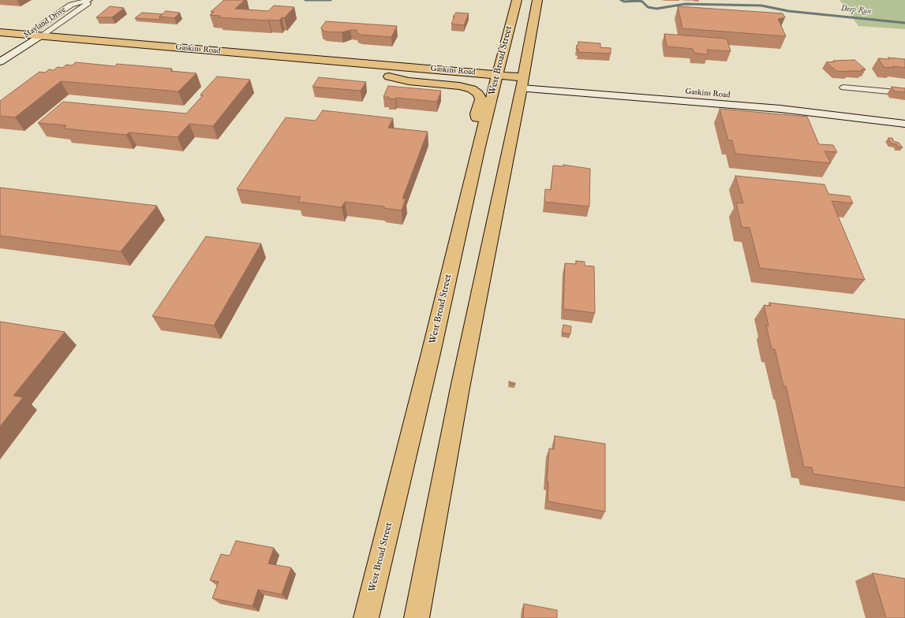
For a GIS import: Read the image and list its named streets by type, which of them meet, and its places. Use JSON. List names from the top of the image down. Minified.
{"streets":{"main road":["Mayland Drive","Gaskins Road","West Broad Street"]},"crossings":[["Mayland Drive","Gaskins Road"],["Gaskins Road","West Broad Street"]],"water":["Deep Run"]}
